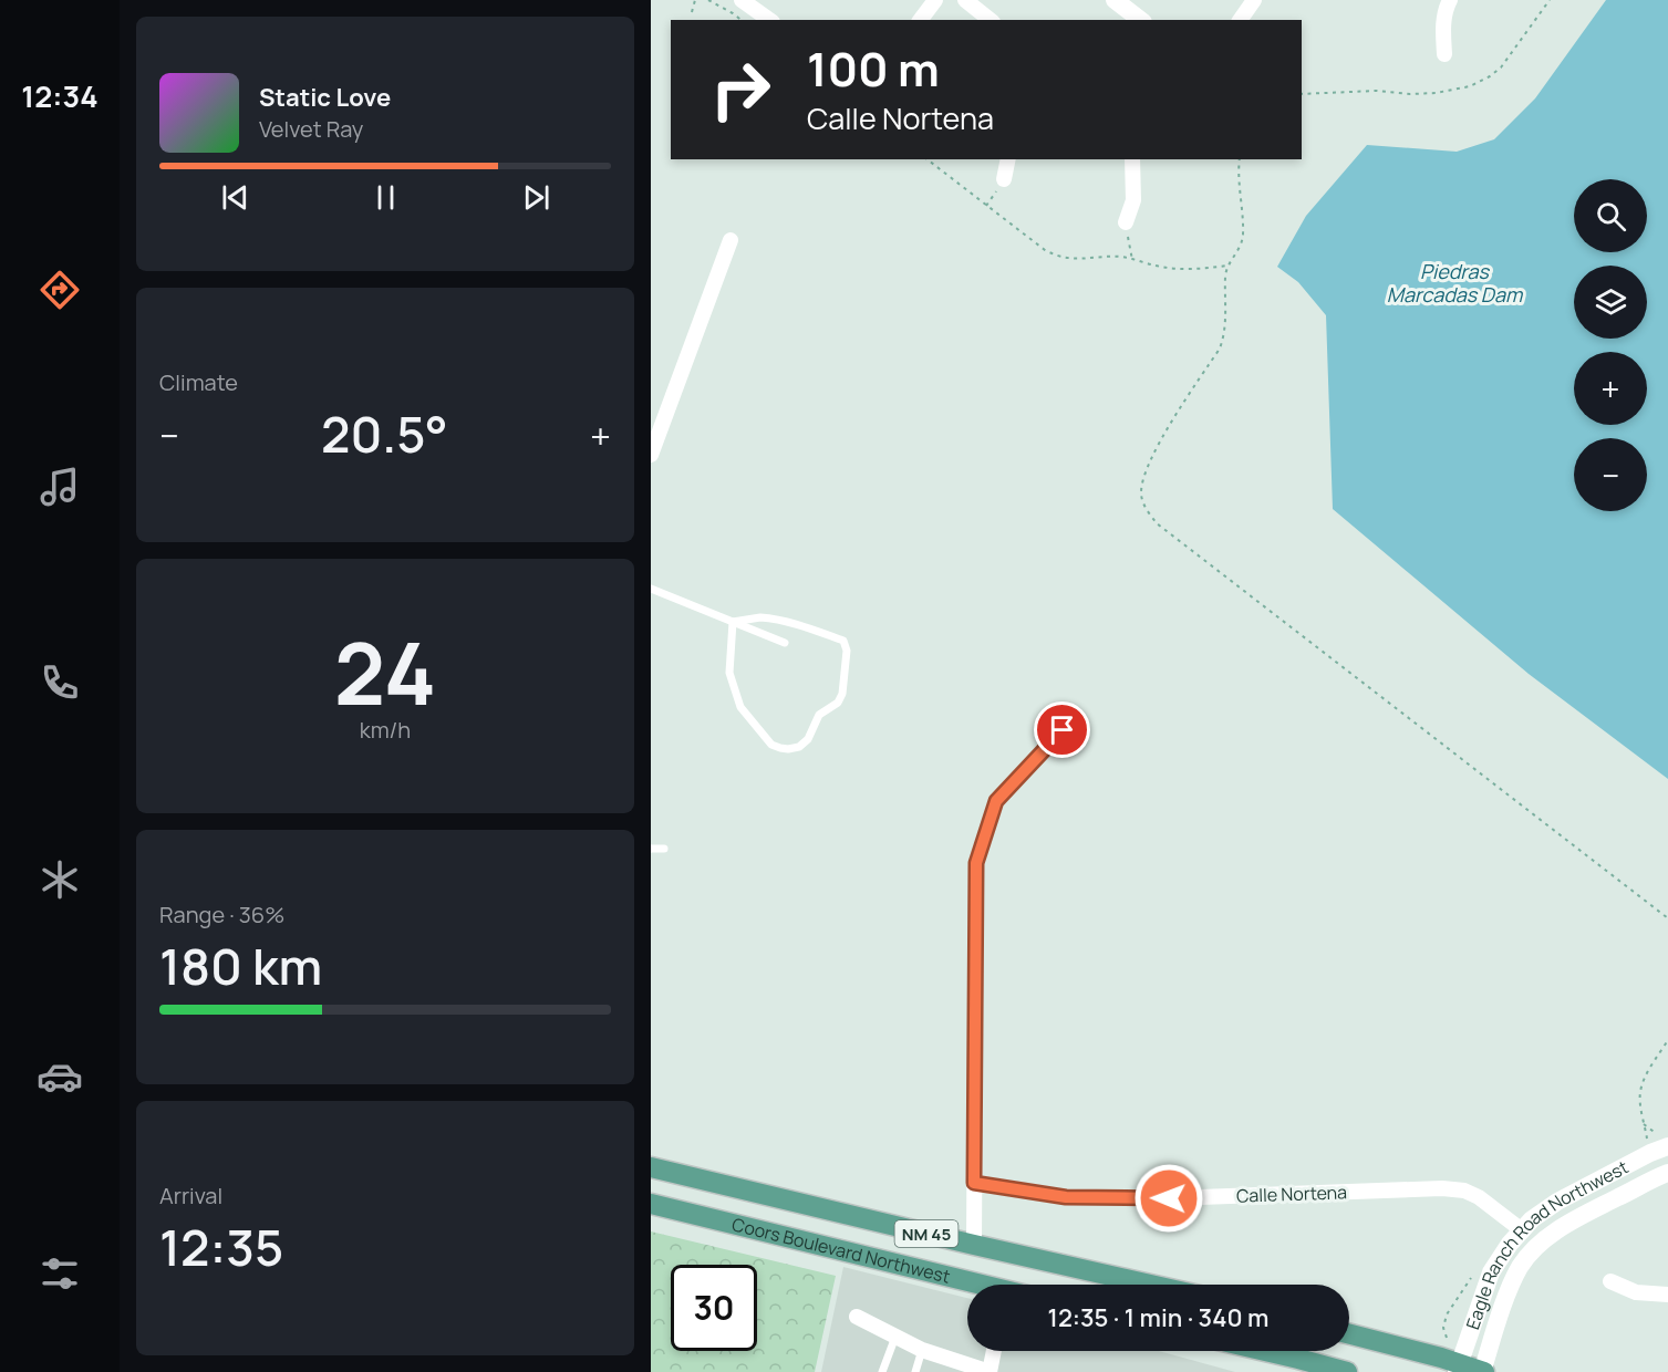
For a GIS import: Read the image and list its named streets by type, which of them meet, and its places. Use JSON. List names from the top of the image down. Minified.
{"streets":{"main road":["NM 45","Coors Boulevard Northwest"],"street":["Calle Nortena","Eagle Ranch Road Northwest"]},"crossings":[["Calle Nortena","Eagle Ranch Road Northwest"]],"water":["Piedras Marcadas Dam"],"page":{"tabs":"12:34","turn":["100 m","Calle Nortena"],"song":["Static Love","Velvet Ray"],"map_buttons":["+","−"],"tile":["Climate",["24","km/h"],["Range · 36%","180 km"],["Arrival","12:35"]],"heat":["−","20.5°","+"],"limit":"30","trip":"12:35 · 1 min · 340 m"}}
